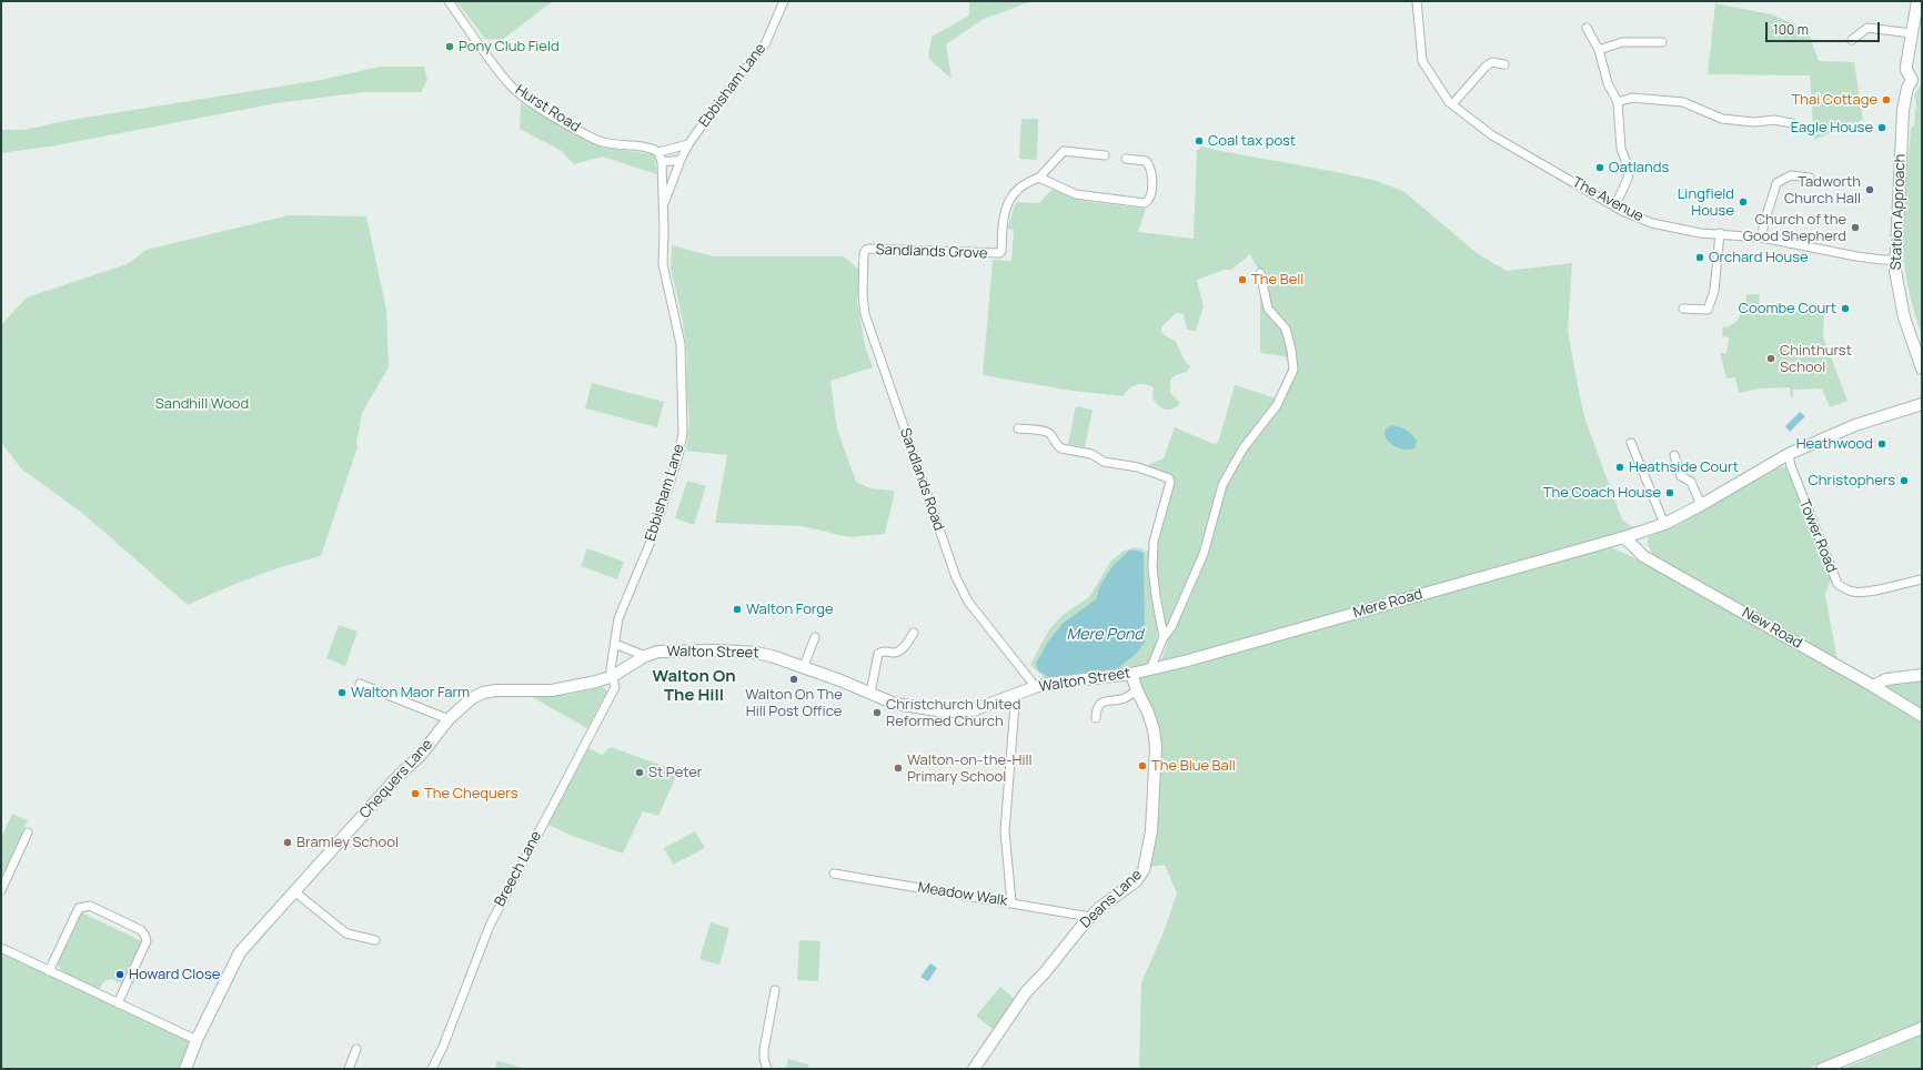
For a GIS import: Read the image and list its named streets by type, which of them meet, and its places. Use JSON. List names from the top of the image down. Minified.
{"streets":{"main road":["Station Approach","Mere Road","New Road","Walton Street","Chequers Lane","Deans Lane"],"street":["Ebbisham Lane","Hurst Road","The Avenue","Sandlands Grove","Sandlands Road","Tower Road","Breech Lane","Meadow Walk"]},"crossings":[["Ebbisham Lane","Hurst Road"],["Ebbisham Lane","Walton Street"],["Ebbisham Lane","Chequers Lane"],["Ebbisham Lane","Breech Lane"],["The Avenue","Station Approach"],["Sandlands Grove","Sandlands Road"],["Sandlands Road","Walton Street"],["Tower Road","Mere Road"],["Mere Road","New Road"],["Mere Road","Walton Street"],["Walton Street","Chequers Lane"],["Walton Street","Breech Lane"],["Walton Street","Deans Lane"],["Chequers Lane","Breech Lane"],["Meadow Walk","Deans Lane"]],"districts":["Walton On The Hill"],"water":["Mere Pond"],"parks":["Sandhill Wood"],"places":["Pony Club Field","Thai Cottage","Eagle House","Coal tax post","Oatlands","Tadworth Church Hall","Lingfield House","Church of the Good Shepherd","Orchard House","The Bell","Coombe Court","Chinthurst School","Heathwood","Heathside Court","Christophers","The Coach House","Walton Forge","Walton On The Hill Post Office","Walton Maor Farm","Christchurch United Reformed Church","The Blue Ball","Walton-on-the-Hill Primary School","St Peter","The Chequers","Bramley School","Howard Close"],"scale_bar":"100 m"}
